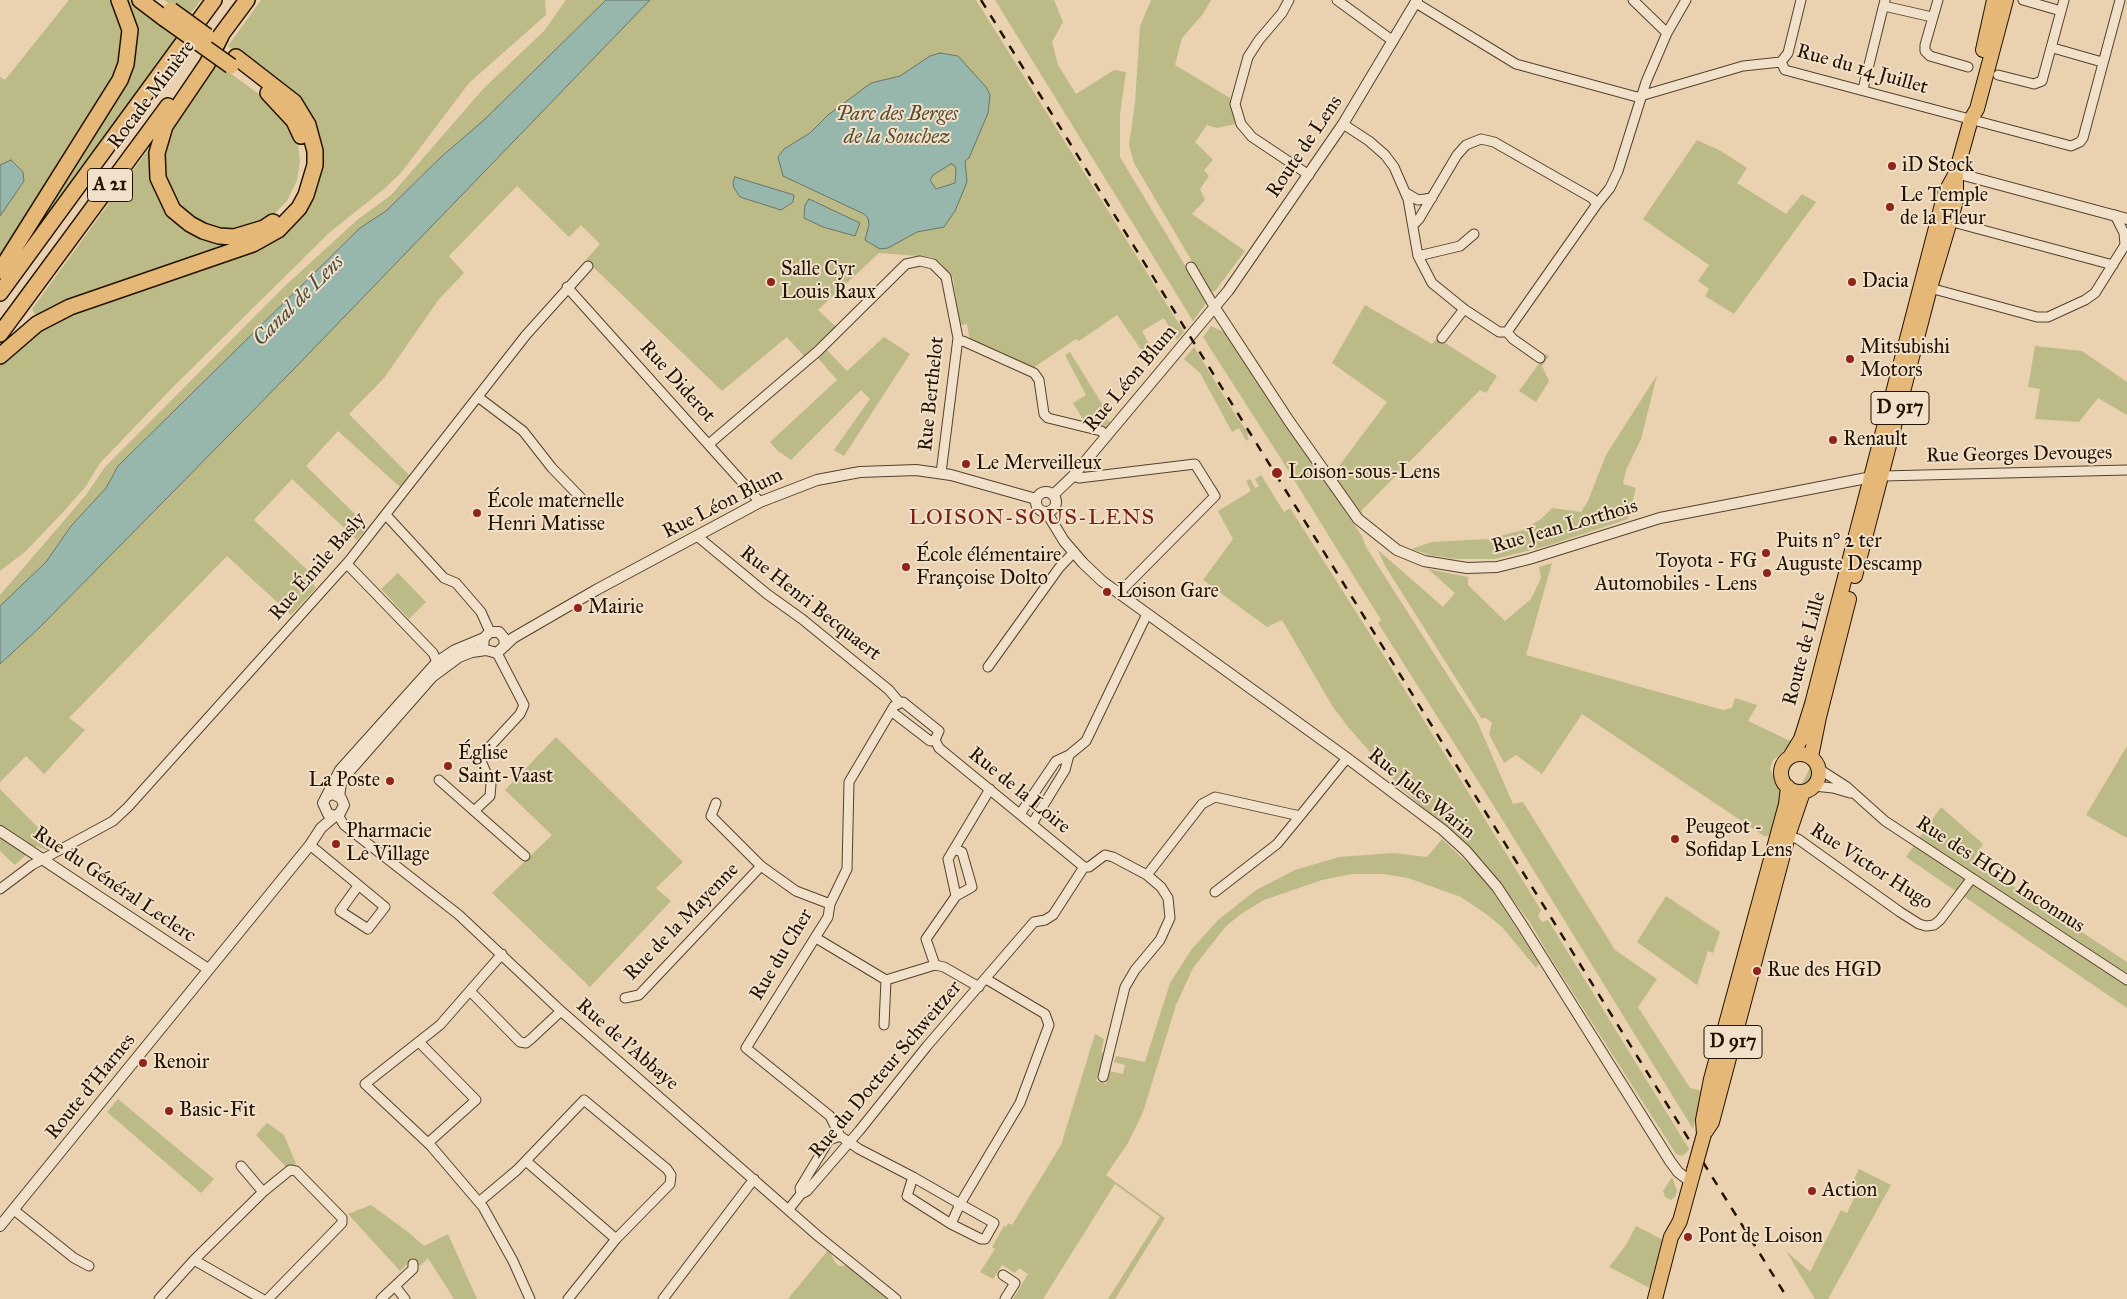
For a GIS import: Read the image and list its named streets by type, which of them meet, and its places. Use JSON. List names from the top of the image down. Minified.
{"streets":{"highway":["Rocade Minière","A 21"],"main road":["D 917","Route de Lille"],"street":["Rue du 14 Juillet","Route de Lens","Rue Léon Blum","Rue Diderot","Rue Berthelot","Rue Georges Devouges","Rue Jean Lorthois","Rue Émile Basly","Rue Henri Becquaert","Rue de la Loire","Rue Jules Warin","Rue Victor Hugo","Rue des HGD Inconnus","Rue du Général Leclerc","Rue de la Mayenne","Rue du Cher","Rue de l'Abbaye","Rue du Docteur Schweitzer","Route d'Harnes"]},"crossings":[["Rue du 14 Juillet","Route de Lille"],["Route de Lens","Rue Léon Blum"],["Route de Lens","Rue Jean Lorthois"],["Rue Léon Blum","Rue Diderot"],["Rue Léon Blum","Rue Berthelot"],["Rue Léon Blum","Rue Jean Lorthois"],["Rue Léon Blum","Rue Henri Becquaert"],["Rue Léon Blum","Rue Jules Warin"],["Rue Diderot","Rue Berthelot"],["Rue Diderot","Rue Émile Basly"],["D 917","Route de Lille"],["D 917","Rue Jules Warin"],["D 917","Rue Victor Hugo"],["D 917","Rue des HGD Inconnus"],["Rue Georges Devouges","Rue Jean Lorthois"],["Rue Georges Devouges","Route de Lille"],["Rue Jean Lorthois","Route de Lille"],["Rue Émile Basly","Rue du Général Leclerc"],["Rue Henri Becquaert","Rue de la Loire"],["Route de Lille","Rue des HGD Inconnus"],["Rue de la Loire","Rue du Cher"],["Rue de la Loire","Rue du Docteur Schweitzer"],["Rue Victor Hugo","Rue des HGD Inconnus"],["Rue du Général Leclerc","Route d'Harnes"],["Rue de l'Abbaye","Rue du Docteur Schweitzer"]],"districts":["LOISON-SOUS-LENS"],"water":["Canal de Lens"],"parks":["Parc des Berges de la Souchez"],"places":["iD Stock","Le Temple de la Fleur","Salle Cyr Louis Raux","Dacia","Mitsubishi Motors","Renault","Le Merveilleux","Loison-sous-Lens","École maternelle Henri Matisse","Puits n° 2 ter Auguste Descamp","École élémentaire Françoise Dolto","Toyota - FG Automobiles - Lens","Loison Gare","Mairie","Église Saint-Vaast","La Poste","Peugeot - Sofidap Lens","Pharmacie Le Village","Rue des HGD","Renoir","Basic-Fit","Action","Pont de Loison"]}
